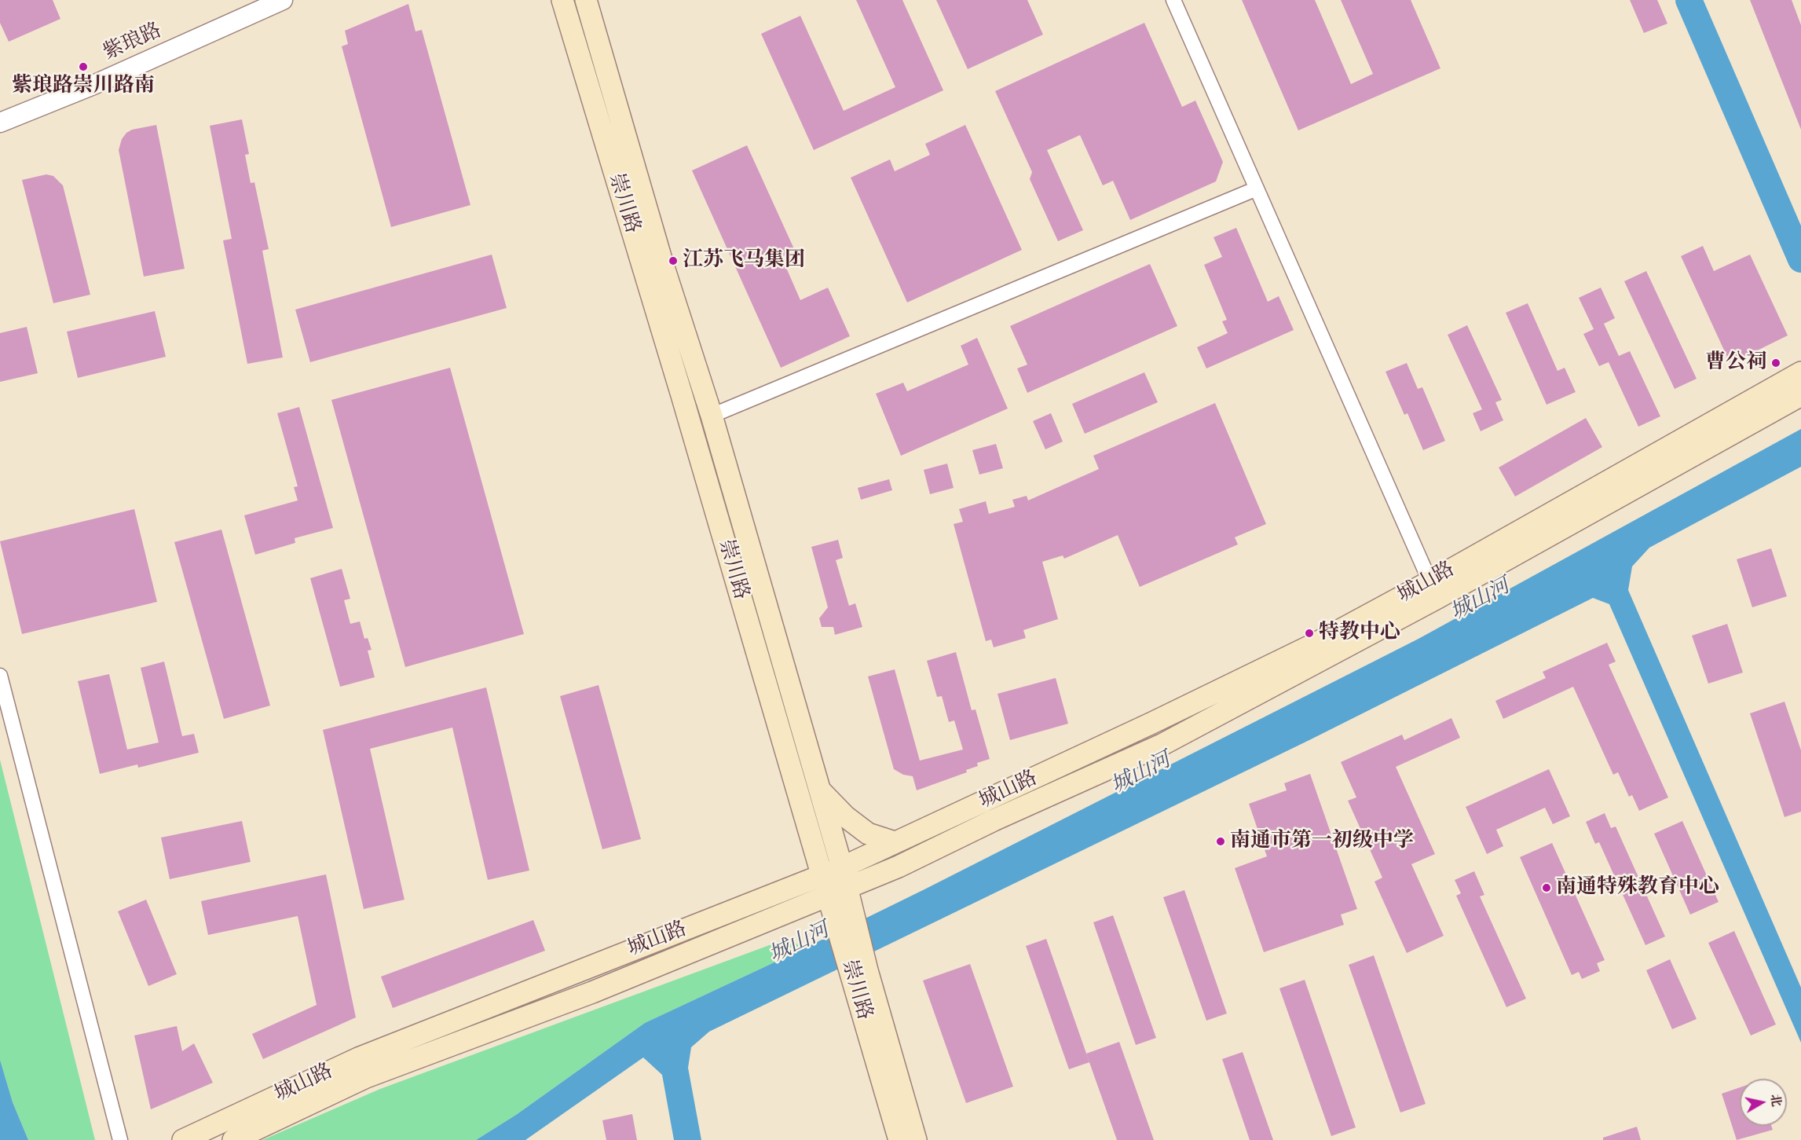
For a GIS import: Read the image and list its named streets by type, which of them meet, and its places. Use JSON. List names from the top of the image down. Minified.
{"streets":{"main road":["崇川路","城山路"],"street":["紫琅路"]},"crossings":[["崇川路","城山路"]],"water":["城山河"],"places":["紫琅路崇川路南","江苏飞马集团","曹公祠","特教中心","南通市第一初级中学","南通特殊教育中心"],"north":"right"}
